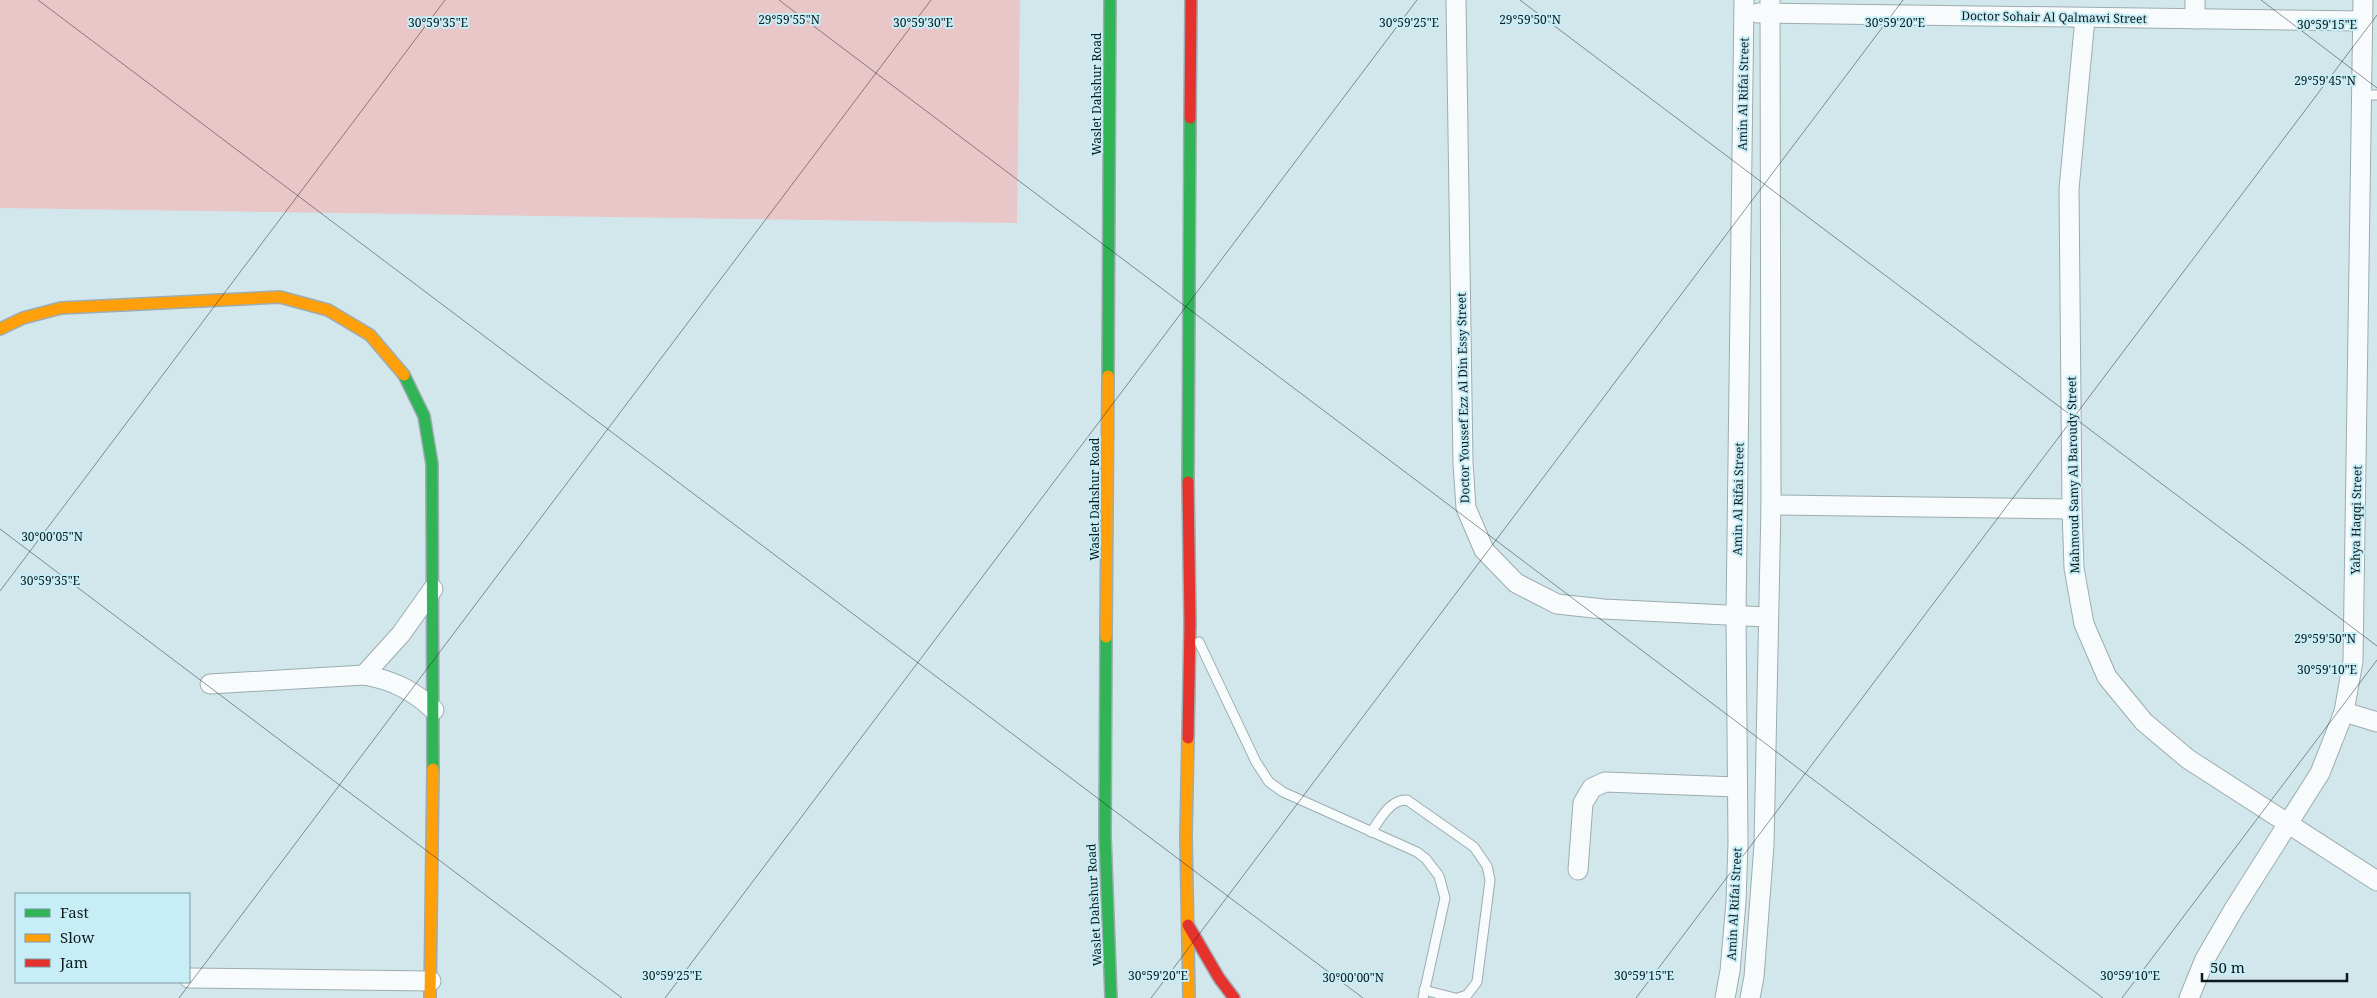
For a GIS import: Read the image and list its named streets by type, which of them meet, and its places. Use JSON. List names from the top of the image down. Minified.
{"streets":{"main road":["Waslet Dahshur Road"],"street":["Doctor Sohair Al Qalmawi Street","Amin Al Rifai Street","Doctor Youssef Ezz Al Din Essy Street","Mahmoud Samy Al Baroudy Street","Yahya Haqqi Street"]},"crossings":[["Doctor Sohair Al Qalmawi Street","Amin Al Rifai Street"],["Doctor Sohair Al Qalmawi Street","Mahmoud Samy Al Baroudy Street"],["Doctor Sohair Al Qalmawi Street","Yahya Haqqi Street"],["Amin Al Rifai Street","Doctor Youssef Ezz Al Din Essy Street"],["Mahmoud Samy Al Baroudy Street","Yahya Haqqi Street"]],"legend":["Fast","Slow","Jam"],"scale_bar":"50 m","coordinates":["29°59'55\"N","29°59'50\"N","30°59'35\"E","30°59'30\"E","30°59'25\"E","30°59'20\"E","30°59'15\"E","29°59'45\"N","30°00'05\"N","30°59'10\"E","30°00'00\"N"]}
